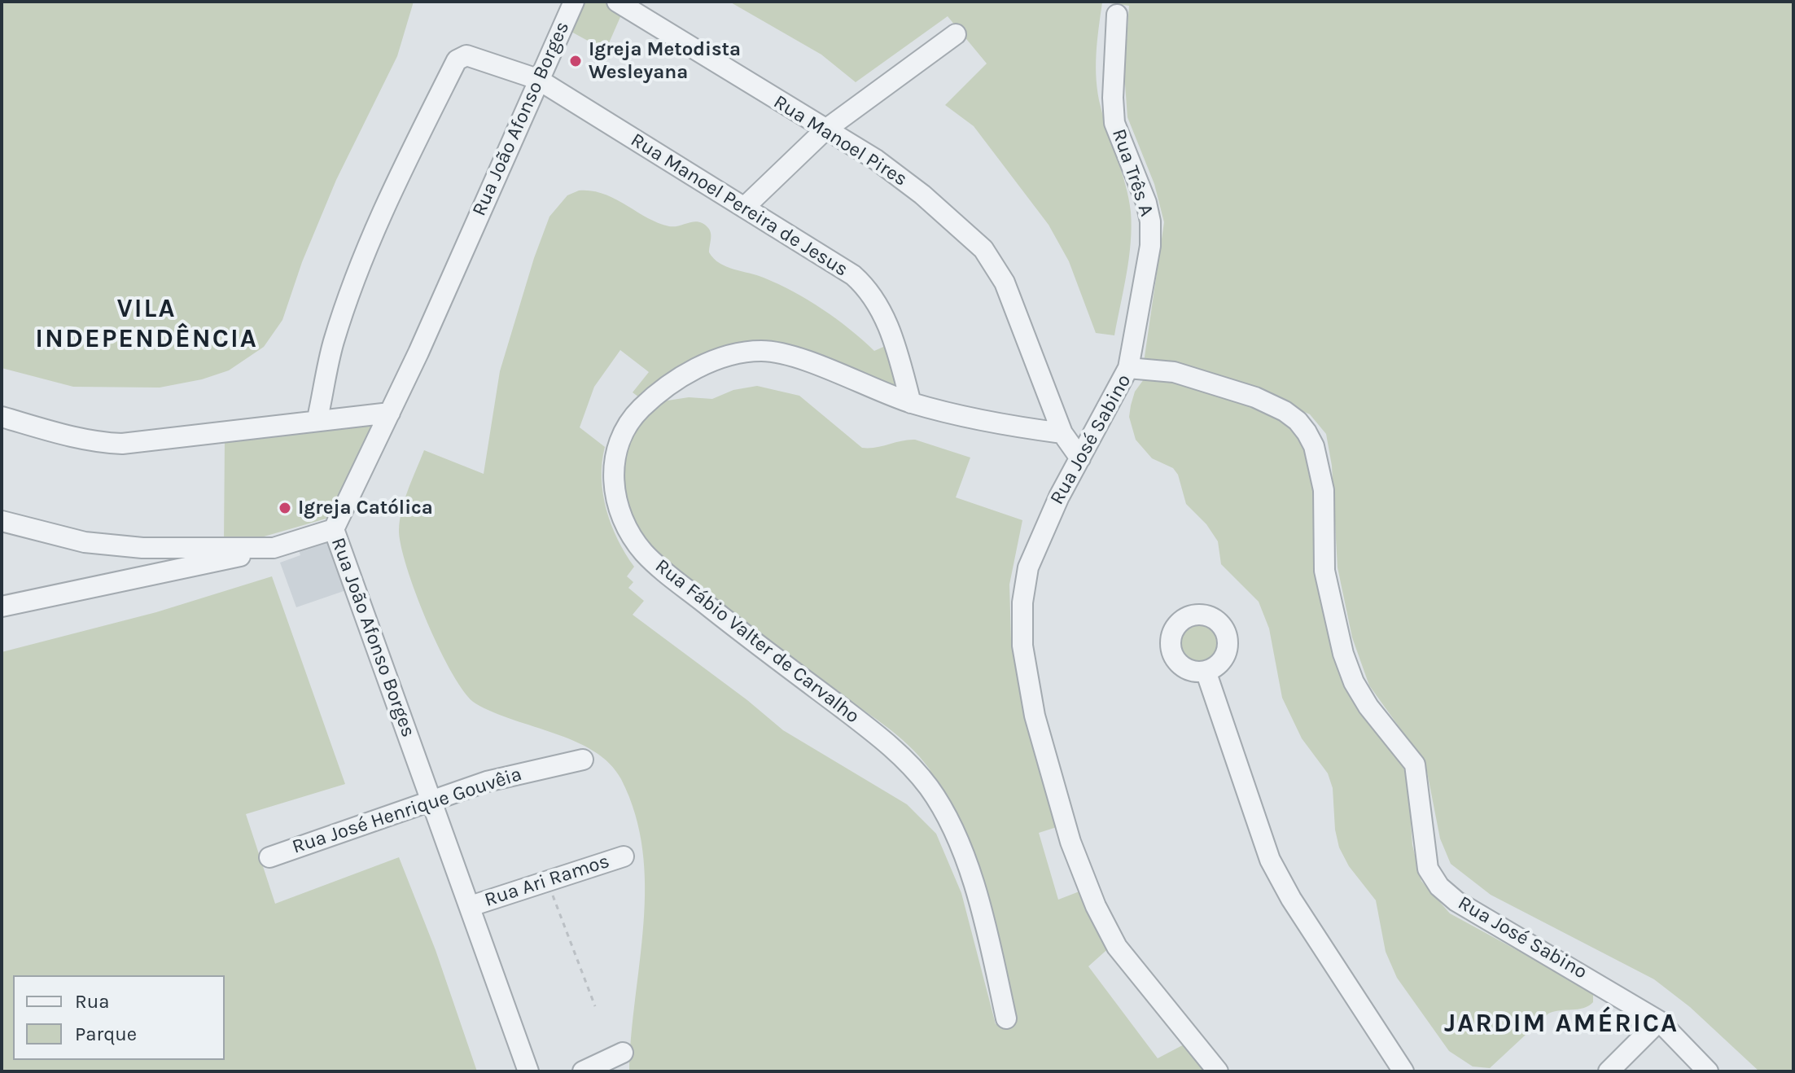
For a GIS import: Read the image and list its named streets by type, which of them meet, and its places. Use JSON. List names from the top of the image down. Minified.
{"streets":{"street":["Rua João Afonso Borges","Rua Manoel Pires","Rua Três A","Rua Manoel Pereira de Jesus","Rua José Sabino","Rua Fábio Valter de Carvalho","Rua José Henrique Gouvêia","Rua Ari Ramos"]},"crossings":[["Rua João Afonso Borges","Rua Manoel Pereira de Jesus"],["Rua João Afonso Borges","Rua José Henrique Gouvêia"],["Rua João Afonso Borges","Rua Ari Ramos"],["Rua Manoel Pires","Rua Fábio Valter de Carvalho"],["Rua Três A","Rua José Sabino"],["Rua Manoel Pereira de Jesus","Rua Fábio Valter de Carvalho"]],"districts":["VILA INDEPENDÊNCIA","JARDIM AMÉRICA"],"places":["Igreja Metodista Wesleyana","Igreja Católica"],"legend":["Rua","Parque"]}
